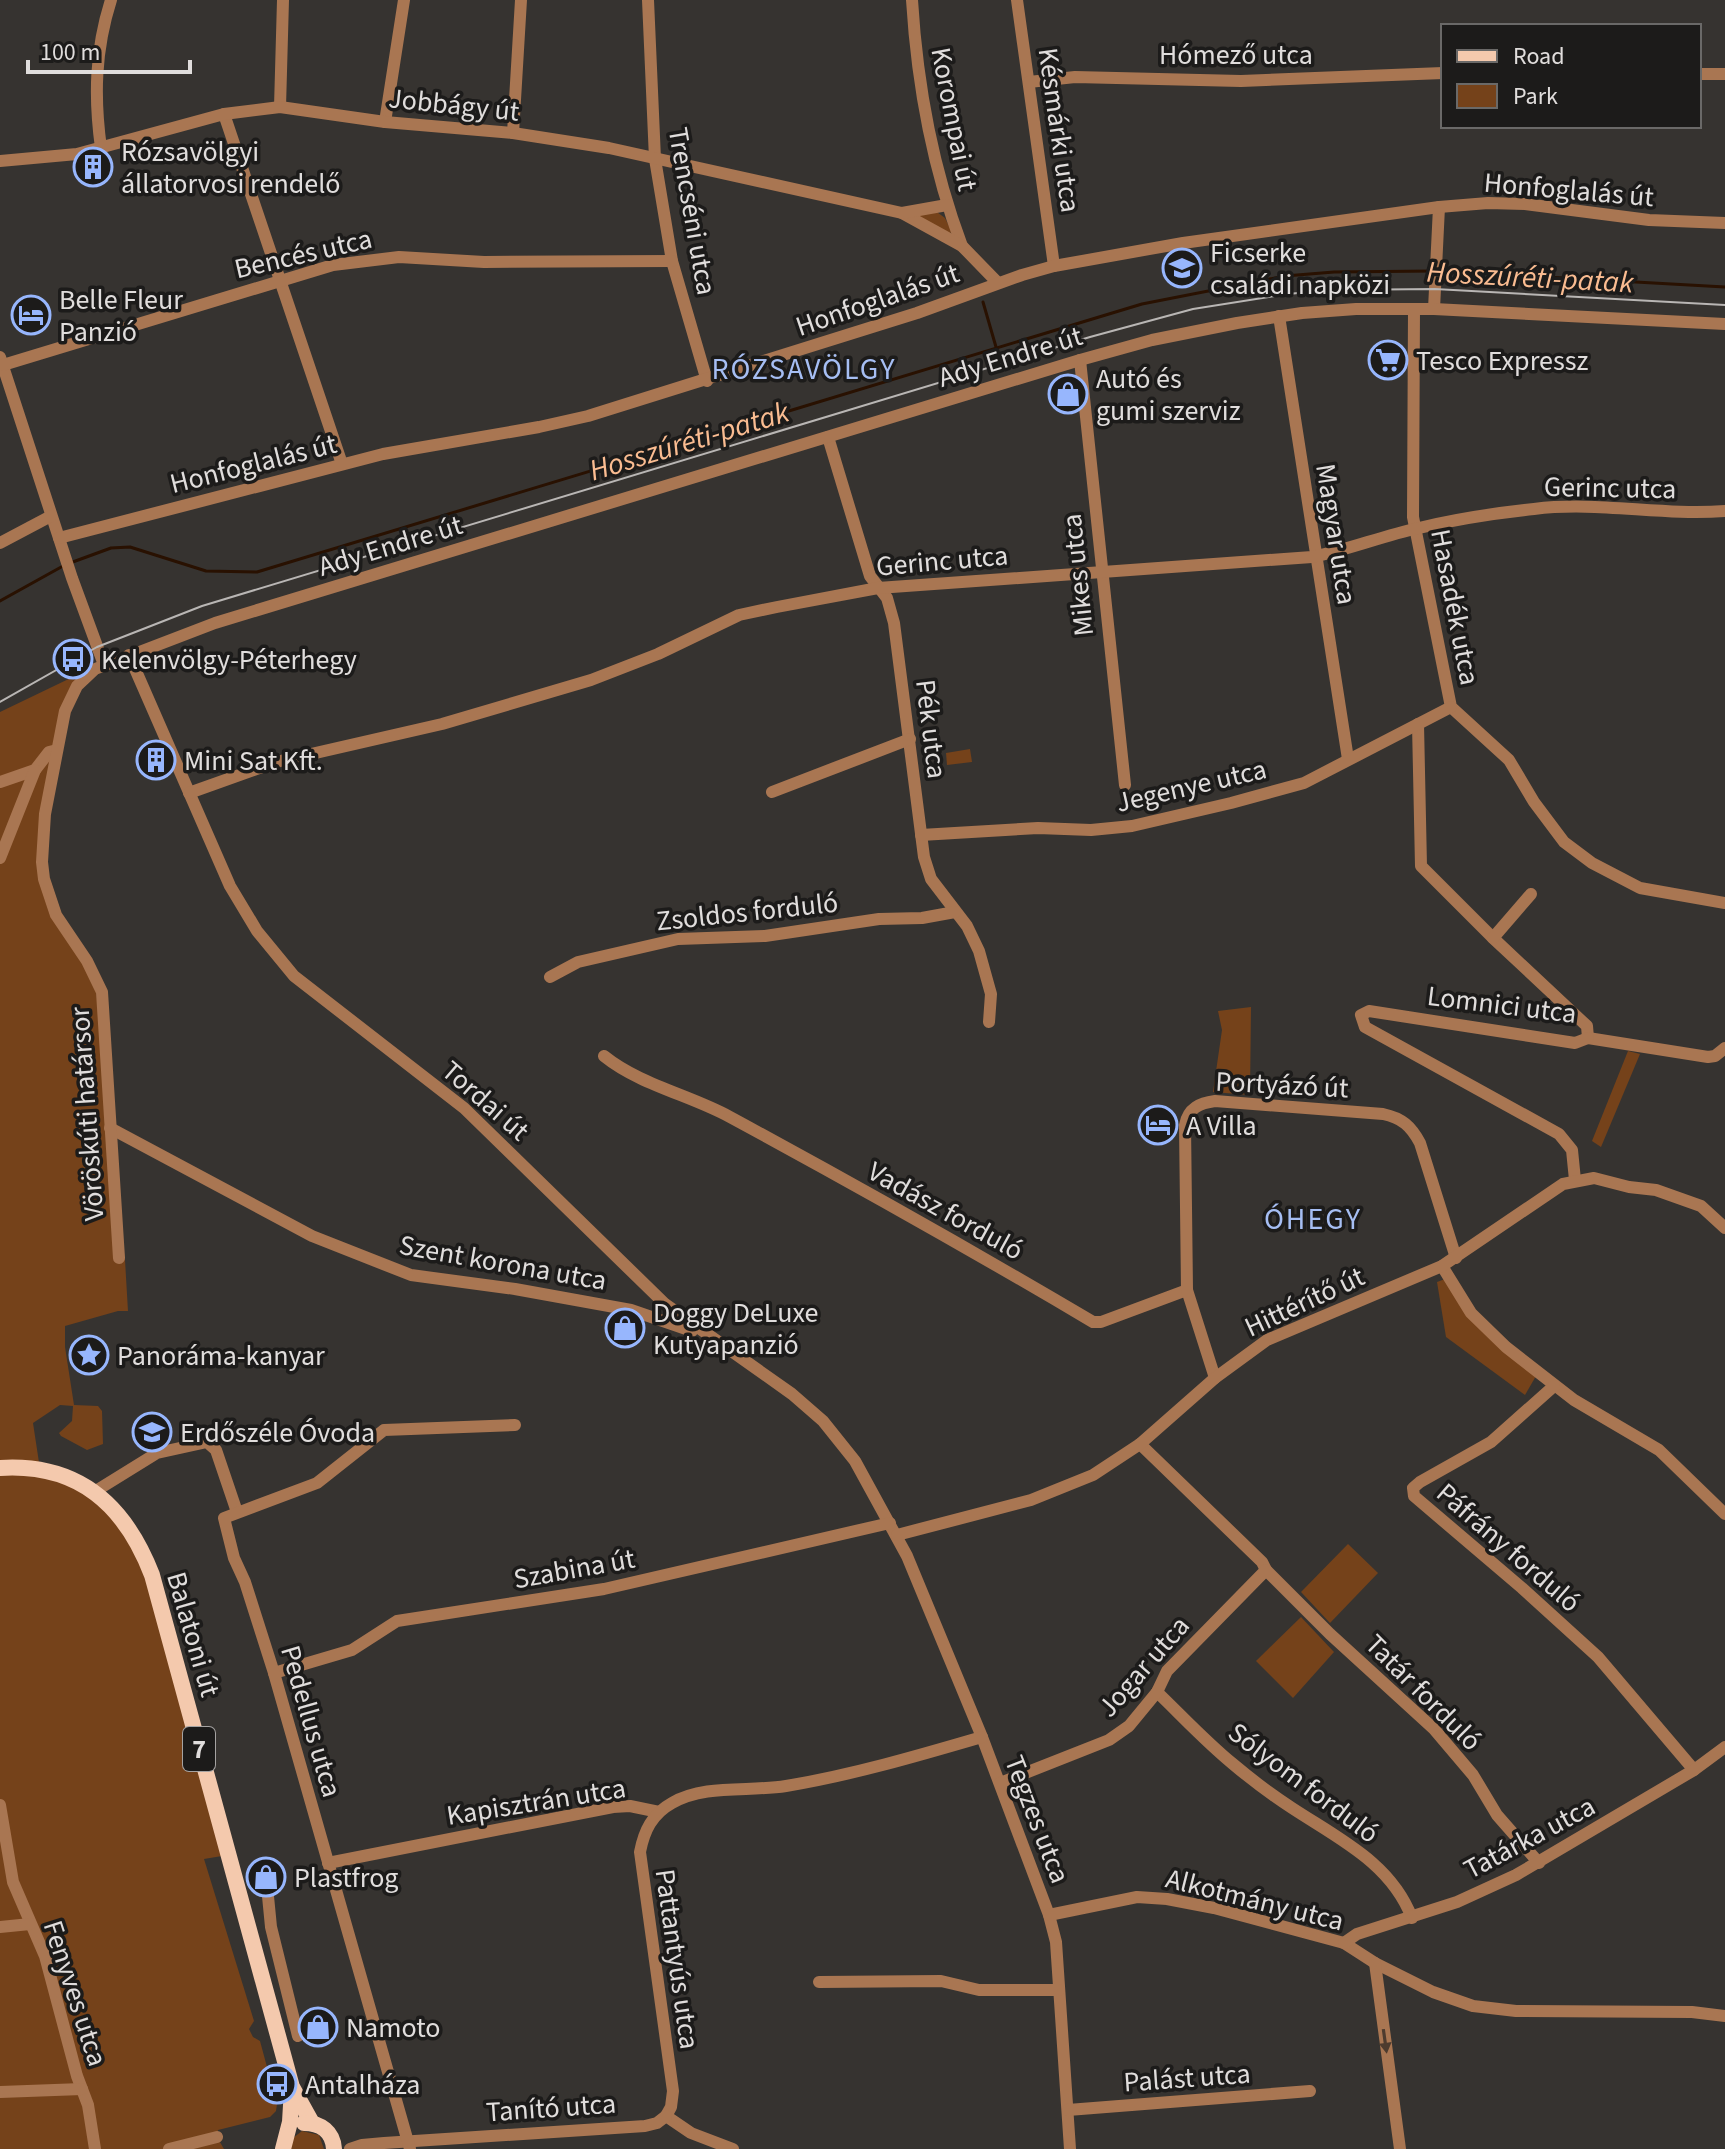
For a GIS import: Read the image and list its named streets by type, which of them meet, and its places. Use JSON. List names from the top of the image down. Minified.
{"streets":{"main road":["Balatoni út","7"],"street":["Hómező utca","Jobbágy út","Korompai út","Késmárki utca","Honfoglalás út","Trencséni utca","Bencés utca","Ady Endre út","Gerinc utca","Magyar utca","Mikes utca","Hasadék utca","Pék utca","Jegenye utca","Zsoldos forduló","Lomnici utca","Portyázó út","Tordai út","Vöröskúti határsor","Vadász forduló","Szent korona utca","Hittérítő út","Páfrány forduló","Szabina út","Jogar utca","Tatár forduló","Pedellus utca","Sólyom forduló","Kapisztrán utca","Tegzes utca","Tatárka utca","Alkotmány utca","Pattantyús utca","Fenyves utca","Palást utca","Tanító utca"]},"crossings":[["Hómező utca","Késmárki utca"],["Jobbágy út","Korompai út"],["Jobbágy út","Honfoglalás út"],["Jobbágy út","Trencséni utca"],["Késmárki utca","Honfoglalás út"],["Honfoglalás út","Trencséni utca"],["Trencséni utca","Bencés utca"],["Ady Endre út","Magyar utca"],["Ady Endre út","Mikes utca"],["Ady Endre út","Hasadék utca"],["Ady Endre út","Pék utca"],["Ady Endre út","Tordai út"],["Ady Endre út","Vöröskúti határsor"],["Gerinc utca","Magyar utca"],["Gerinc utca","Mikes utca"],["Gerinc utca","Hasadék utca"],["Gerinc utca","Pék utca"],["Gerinc utca","Tordai út"],["Magyar utca","Jegenye utca"],["Hasadék utca","Jegenye utca"],["Pék utca","Jegenye utca"],["Pék utca","Zsoldos forduló"],["Jegenye utca","Lomnici utca"],["Lomnici utca","Hittérítő út"],["Portyázó út","Vadász forduló"],["Portyázó út","Hittérítő út"],["Tordai út","Szent korona utca"],["Tordai út","Hittérítő út"],["Tordai út","Szabina út"],["Tordai út","Tegzes utca"],["Vöröskúti határsor","Szent korona utca"],["Hittérítő út","Szabina út"],["Hittérítő út","Tegzes utca"],["Páfrány forduló","Tatárka utca"],["Szabina út","Pedellus utca"],["Szabina út","Tegzes utca"],["Balatoni út","Pedellus utca"],["Balatoni út","Tanító utca"],["Jogar utca","Tatár forduló"],["Jogar utca","Sólyom forduló"],["Jogar utca","Tegzes utca"],["Tatár forduló","Tatárka utca"],["Pedellus utca","Kapisztrán utca"],["Pedellus utca","Tanító utca"],["Sólyom forduló","Tatárka utca"],["Kapisztrán utca","Tegzes utca"],["Kapisztrán utca","Pattantyús utca"],["Tegzes utca","Alkotmány utca"],["Tegzes utca","Palást utca"],["Tatárka utca","Alkotmány utca"],["Pattantyús utca","Tanító utca"]],"districts":["RÓZSAVÖLGY","ÓHEGY"],"water":["Hosszúréti-patak"],"places":{"building":["Rózsavölgyi állatorvosi rendelő","Mini Sat Kft."],"school or university":["Ficserke családi napközi","Erdőszéle Óvoda"],"hotel":["Belle Fleur Panzió","A Villa"],"supermarket":["Tesco Expressz"],"shop":["Autó és gumi szerviz","Doggy DeLuxe Kutyapanzió","Plastfrog","Namoto"],"bus stop":["Kelenvölgy-Péterhegy","Antalháza"],"place":["Panoráma-kanyar"]},"legend":["Road","Park"],"scale_bar":"100 m"}
